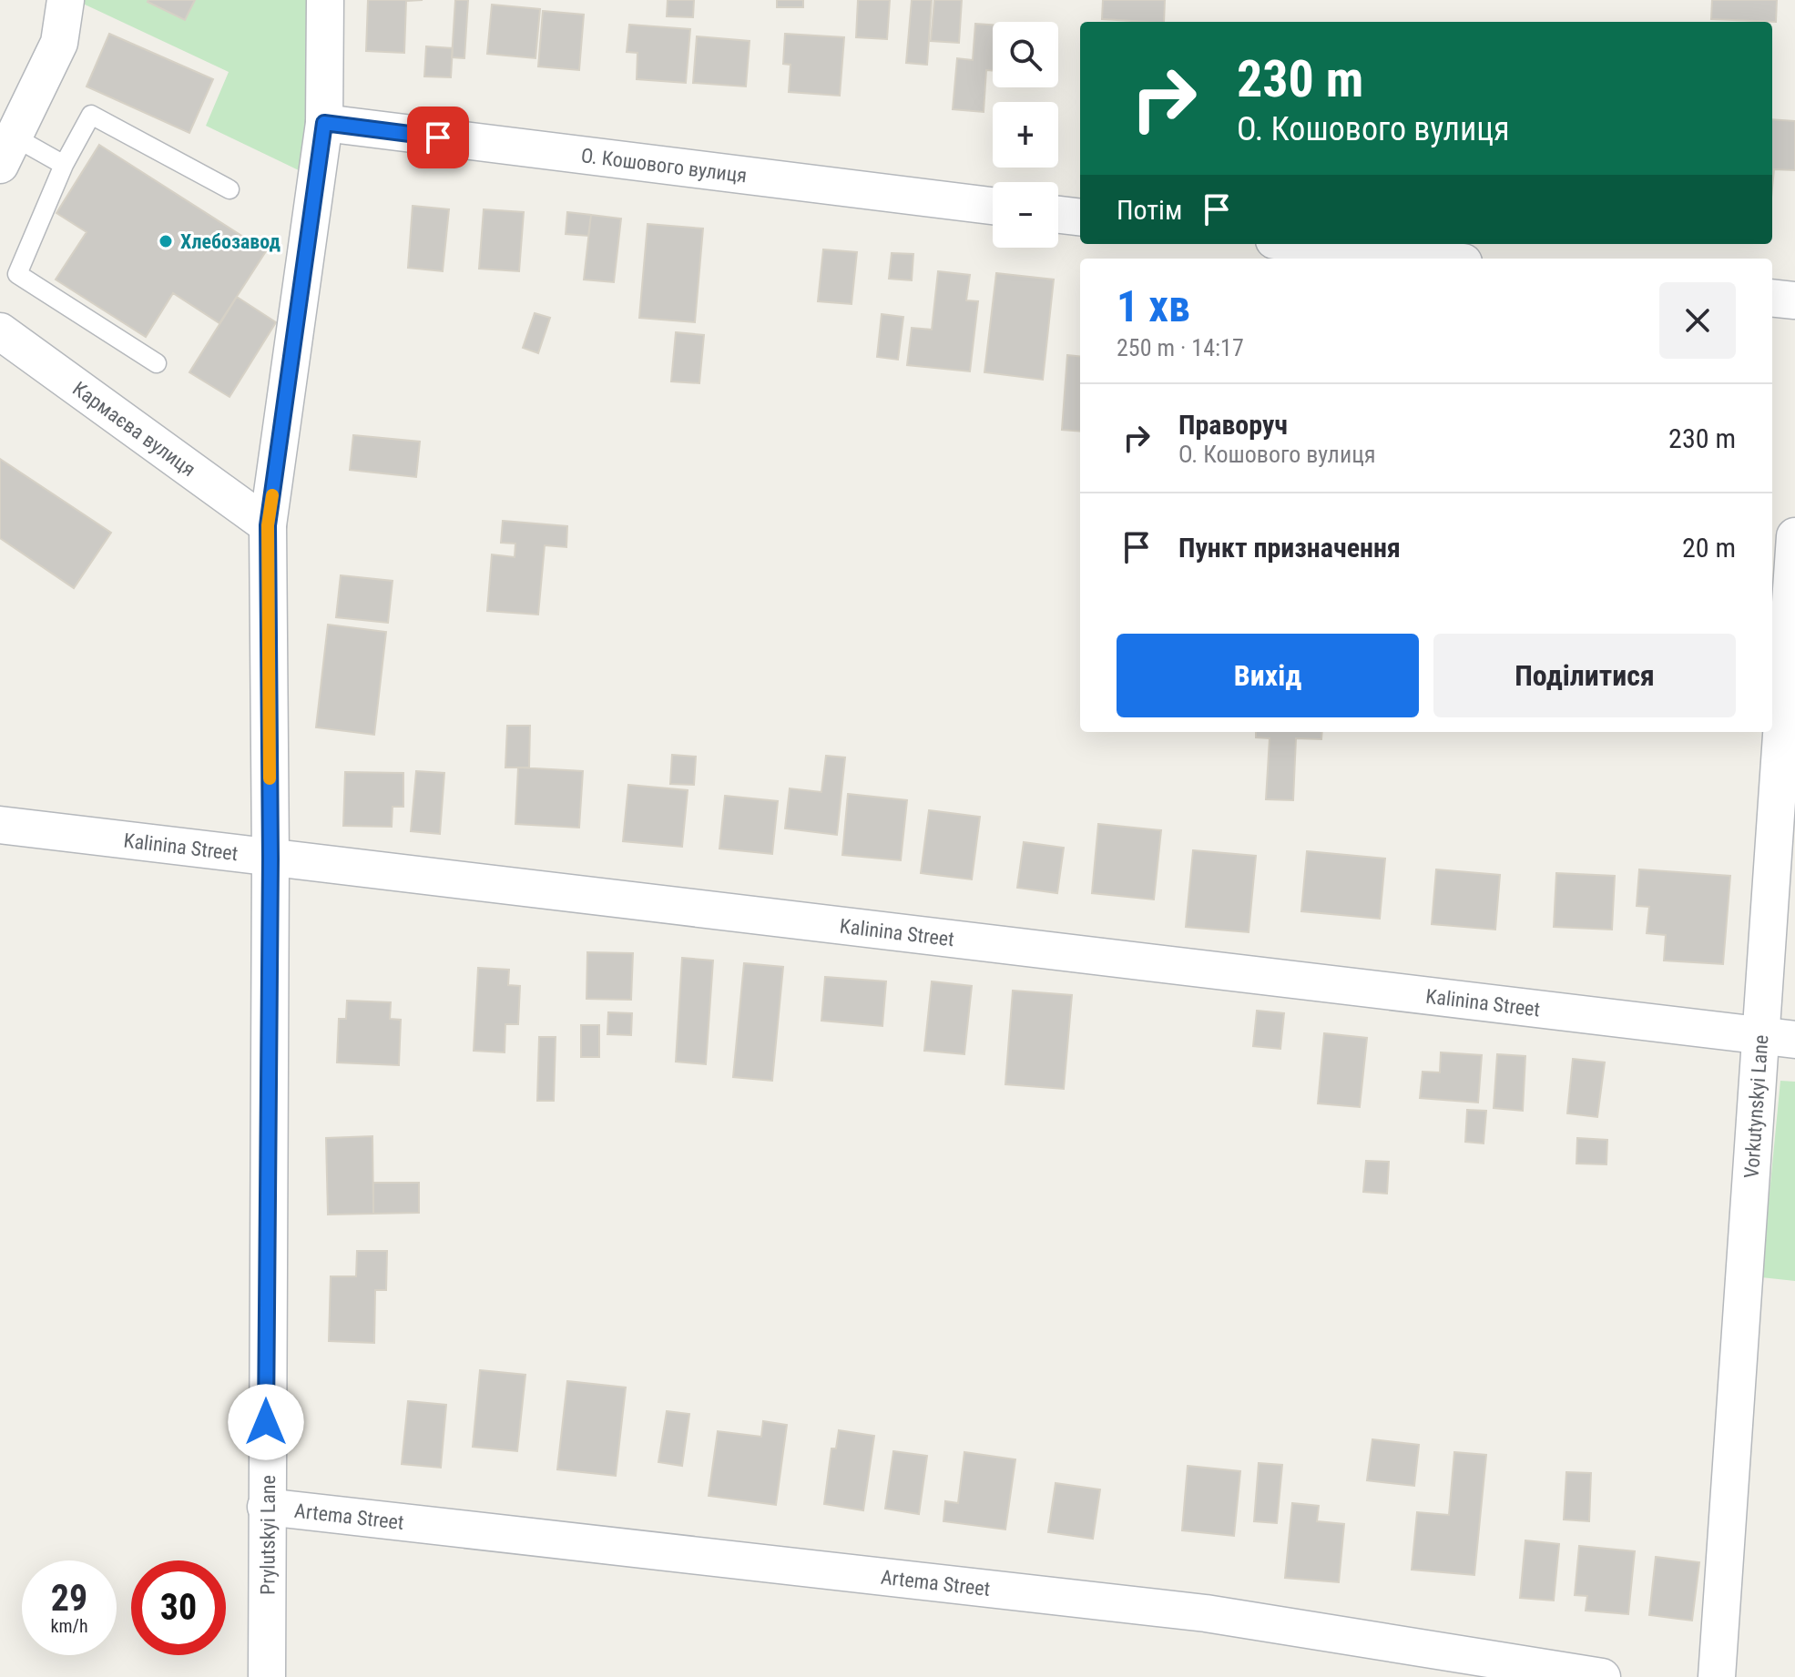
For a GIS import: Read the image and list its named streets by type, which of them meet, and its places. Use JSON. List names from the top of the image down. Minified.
{"streets":{"street":["О. Кошового вулиця","Кармаєва вулиця","Kalinina Street","Vorkutynskyi Lane","Artema Street","Prylutskyi Lane"]},"crossings":[["О. Кошового вулиця","Prylutskyi Lane"],["Кармаєва вулиця","Prylutskyi Lane"],["Kalinina Street","Vorkutynskyi Lane"],["Kalinina Street","Prylutskyi Lane"],["Artema Street","Prylutskyi Lane"]],"places":["Хлебозавод"],"page":{"map_buttons":["+","−"],"turn":["230 m","О. Кошового вулиця"],"then":"Потім","heading":["1 хв","250 m · 14:17"],"list":[{"name":"Праворуч","note":"О. Кошового вулиця","value":"230 m"},{"name":"Пункт призначення","value":"20 m"}],"buttons":["Вихід","Поділитися"],"speed":"29 km/h","limit":"30"}}
